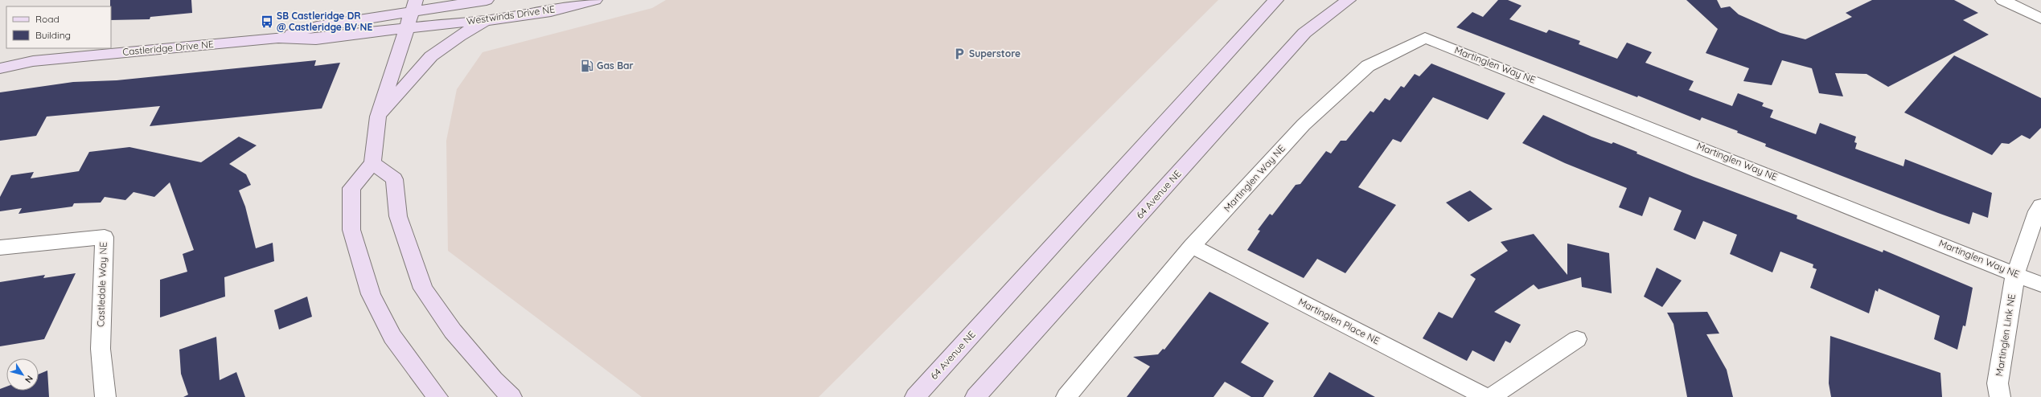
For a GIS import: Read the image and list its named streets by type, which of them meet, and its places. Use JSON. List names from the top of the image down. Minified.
{"streets":{"street":["Westwinds Drive NE","Castleridge Drive NE","Martinglen Way NE","64 Avenue NE","Castledale Way NE","Martinglen Place NE","Martinglen Link NE"]},"crossings":[["Westwinds Drive NE","Castleridge Drive NE"],["Martinglen Way NE","Martinglen Place NE"],["Martinglen Way NE","Martinglen Link NE"]],"places":{"bus stop":["SB Castleridge DR @ Castleridge BV NE"],"parking":["Superstore"],"fuel station":["Gas Bar"]},"legend":["Road","Building"],"north":"bottom right"}
